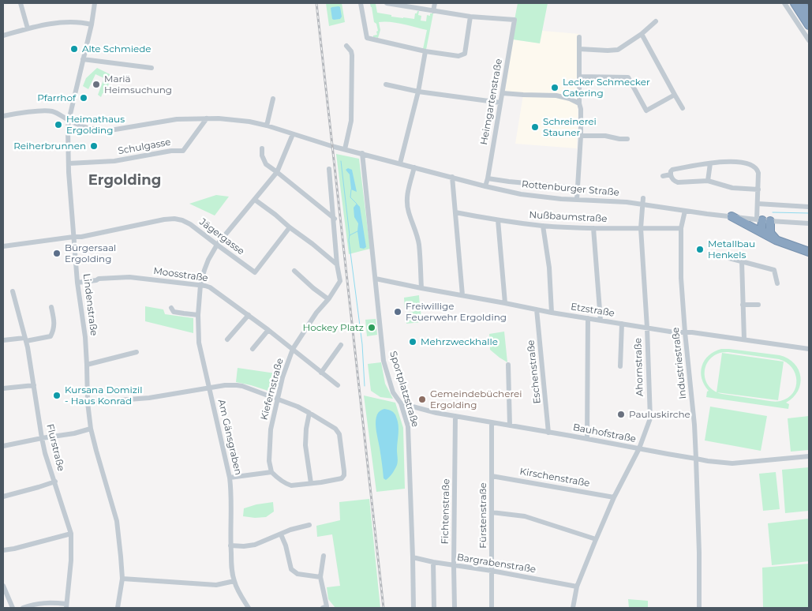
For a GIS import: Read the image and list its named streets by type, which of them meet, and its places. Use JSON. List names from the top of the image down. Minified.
{"streets":{"street":["Heimgartenstraße","Schulgasse","Rottenburger Straße","Nußbaumstraße","Jägergasse","Moosstraße","Lindenstraße","Etzstraße","Industriestraße","Ahornstraße","Eschenstraße","Kiefernstraße","Sportplatzstraße","Bauhofstraße","Am Gänsgraben","Flurstraße","Kirschenstraße","Fichtenstraße","Fürstenstraße","Bargrabenstraße"]},"crossings":[["Heimgartenstraße","Rottenburger Straße"],["Schulgasse","Rottenburger Straße"],["Schulgasse","Lindenstraße"],["Rottenburger Straße","Lindenstraße"],["Rottenburger Straße","Industriestraße"],["Rottenburger Straße","Ahornstraße"],["Rottenburger Straße","Sportplatzstraße"],["Rottenburger Straße","Am Gänsgraben"],["Nußbaumstraße","Industriestraße"],["Nußbaumstraße","Ahornstraße"],["Jägergasse","Lindenstraße"],["Jägergasse","Am Gänsgraben"],["Moosstraße","Lindenstraße"],["Moosstraße","Kiefernstraße"],["Moosstraße","Am Gänsgraben"],["Etzstraße","Industriestraße"],["Etzstraße","Ahornstraße"],["Etzstraße","Eschenstraße"],["Etzstraße","Sportplatzstraße"],["Industriestraße","Bauhofstraße"],["Ahornstraße","Bauhofstraße"],["Ahornstraße","Kirschenstraße"],["Ahornstraße","Bargrabenstraße"],["Eschenstraße","Bauhofstraße"],["Sportplatzstraße","Bauhofstraße"],["Sportplatzstraße","Bargrabenstraße"],["Bauhofstraße","Fichtenstraße"],["Bauhofstraße","Fürstenstraße"],["Kirschenstraße","Fürstenstraße"],["Fichtenstraße","Bargrabenstraße"],["Fürstenstraße","Bargrabenstraße"]],"districts":["Ergolding"],"places":["Alte Schmiede","Mariä Heimsuchung","Lecker Schmecker Catering","Pfarrhof","Heimathaus Ergolding","Schreinerei Stauner","Reiherbrunnen","Metallbau Henkels","Bürgersaal Ergolding","Freiwillige Feuerwehr Ergolding","Hockey Platz","Mehrzweckhalle","Kursana Domizil - Haus Konrad","Gemeindebücherei Ergolding","Pauluskirche"]}
